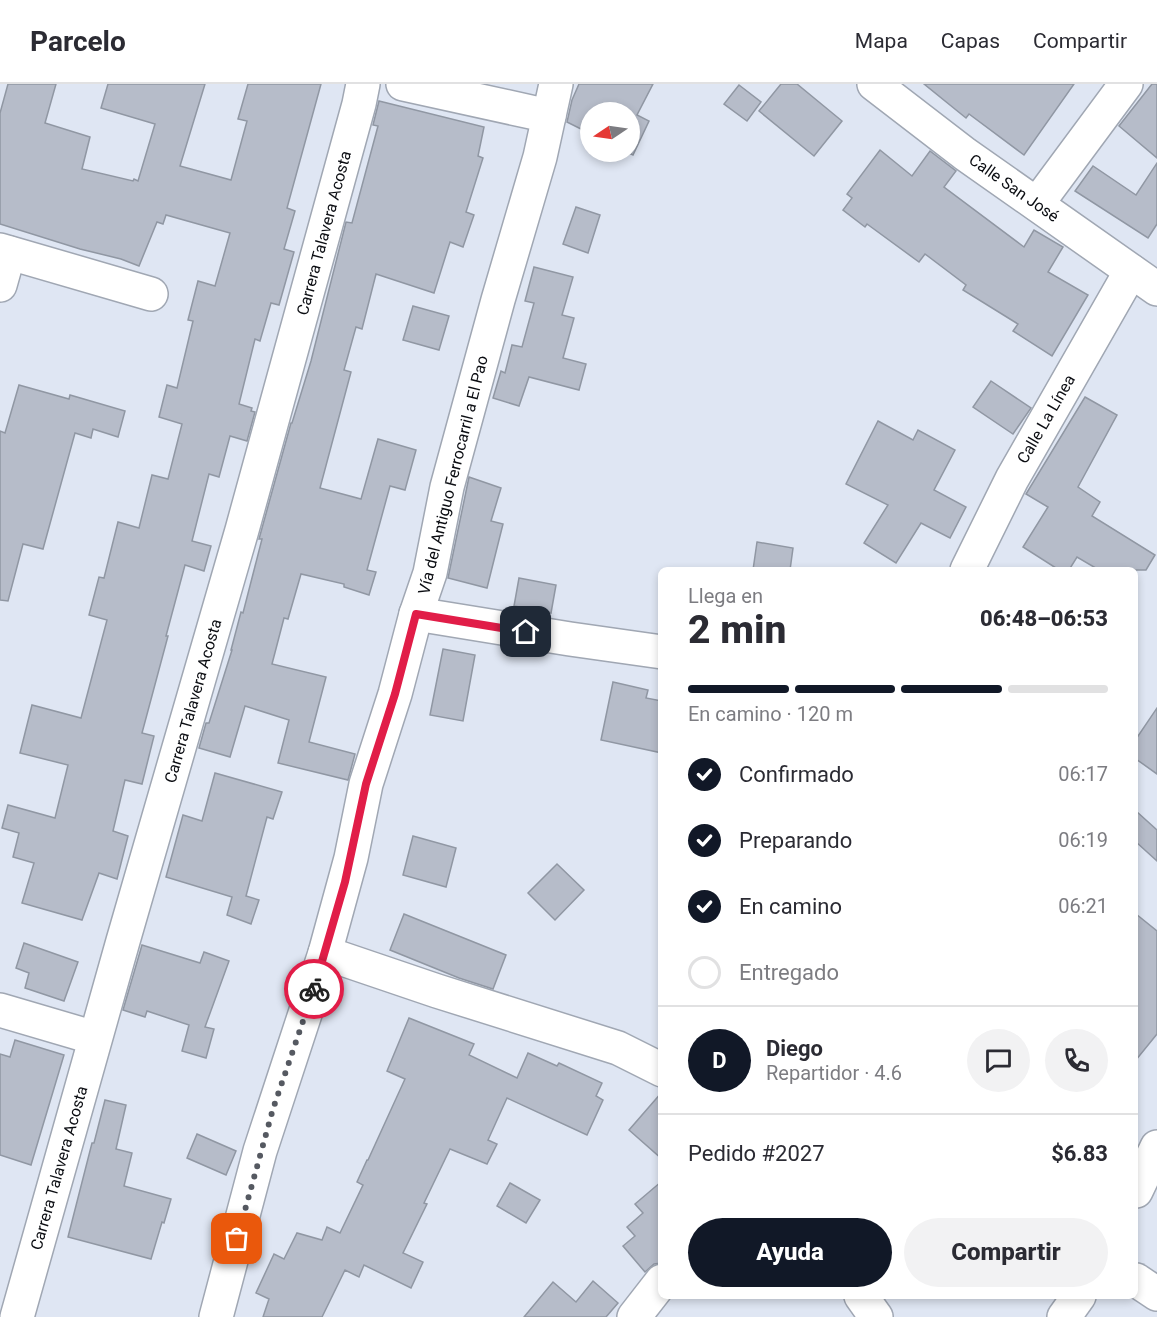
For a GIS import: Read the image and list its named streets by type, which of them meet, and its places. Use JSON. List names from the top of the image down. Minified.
{"streets":{"street":["Calle San José","Carrera Talavera Acosta","Calle La Línea","Vía del Antiguo Ferrocarril a El Pao"]},"crossings":[["Calle San José","Calle La Línea"]],"north":"left","page":{"header":"Parcelo","nav":["Mapa","Capas","Compartir"],"heading":["2 min","Llega en","06:48–06:53"],"panel":["Diego","Repartidor · 4.6","Pedido #2027","$6.83"],"bar":"En camino · 120 m","list":[["Confirmado","06:17"],["Preparando","06:19"],["En camino","06:21"],"Entregado"],"round":"D","buttons":["Ayuda","Compartir"]}}
